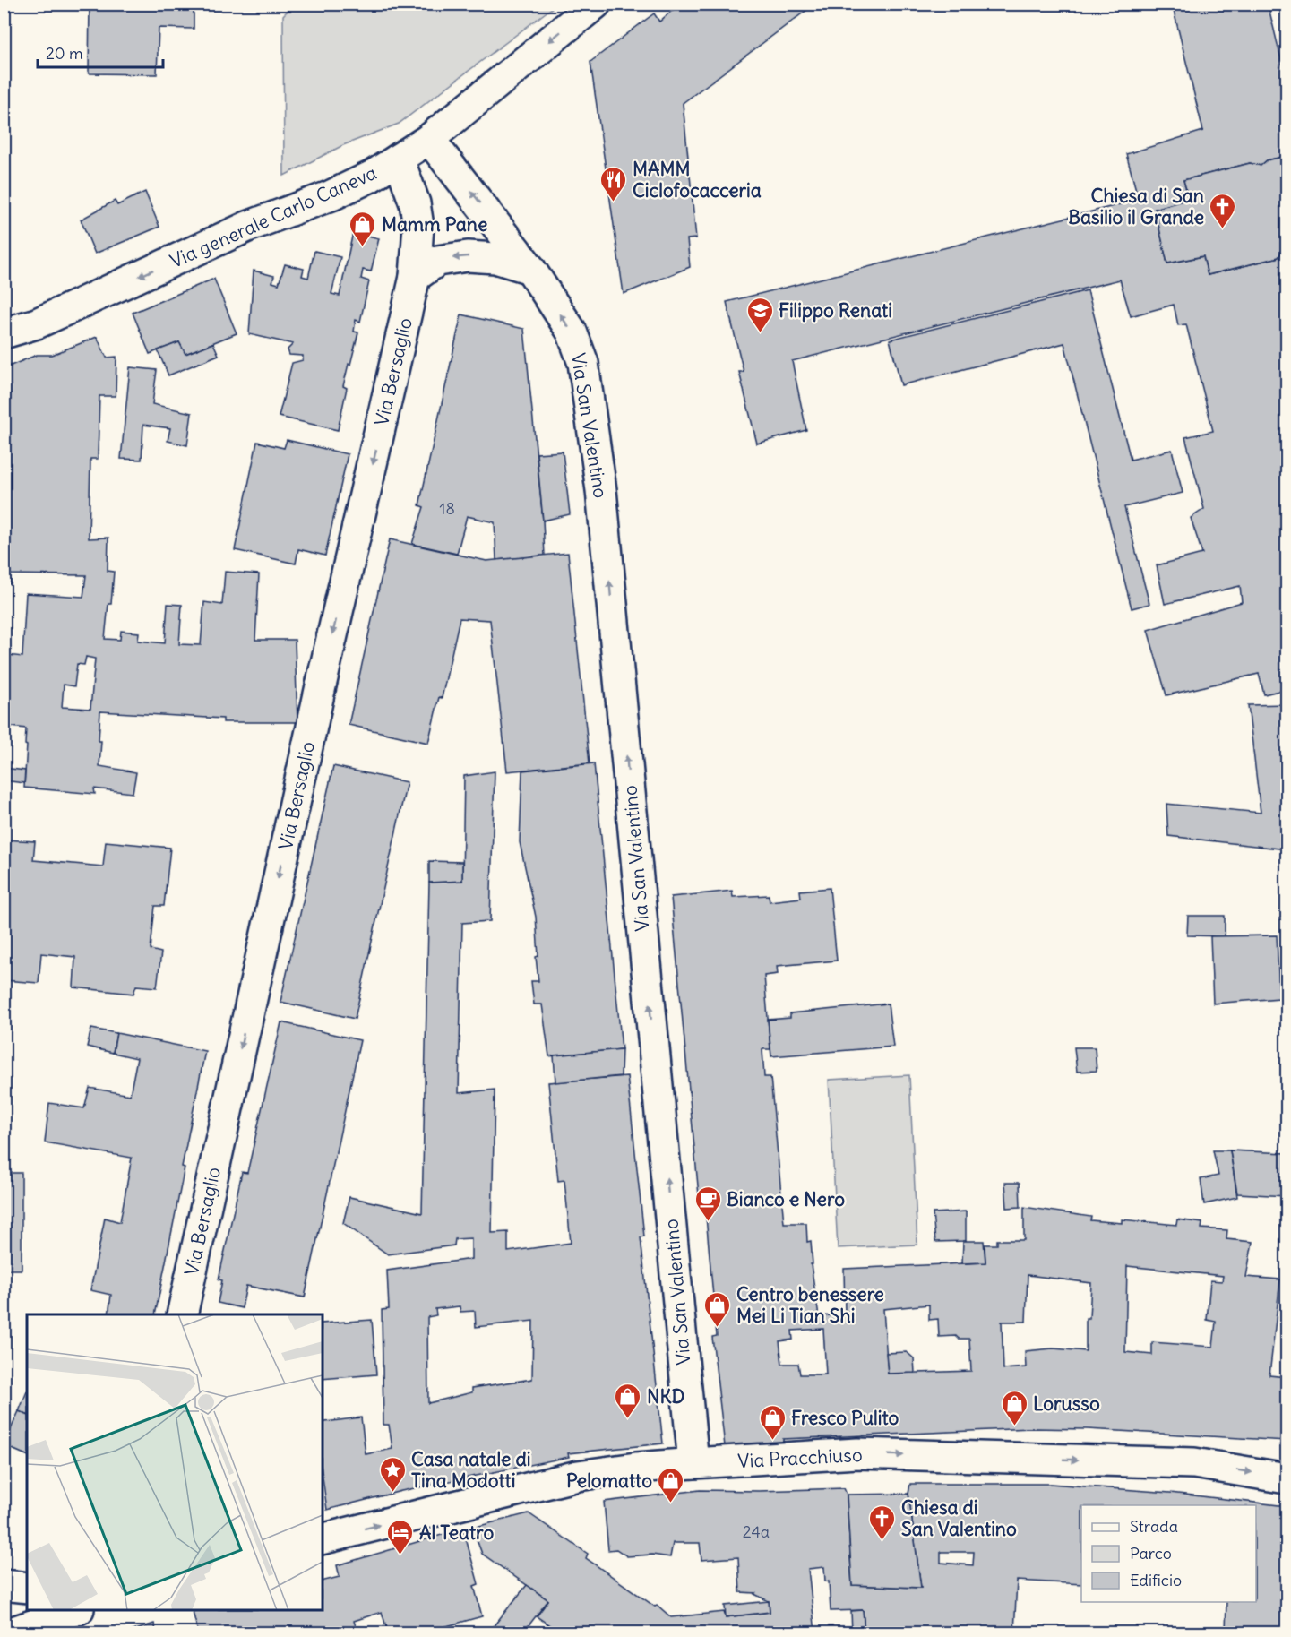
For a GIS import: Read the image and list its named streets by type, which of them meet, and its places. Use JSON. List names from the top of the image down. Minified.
{"streets":{"street":["Via generale Carlo Caneva","Via Bersaglio","Via San Valentino","Via Pracchiuso"]},"crossings":[["Via generale Carlo Caneva","Via Bersaglio"],["Via generale Carlo Caneva","Via San Valentino"],["Via San Valentino","Via Pracchiuso"]],"one_way":["Via generale Carlo Caneva","Via Bersaglio","Via San Valentino","Via Pracchiuso"],"places":{"restaurant":["MAMM Ciclofocacceria"],"church":["Chiesa di San Basilio il Grande","Chiesa di San Valentino"],"shop":["Mamm Pane","Centro benessere Mei Li Tian Shi","NKD","Lorusso","Fresco Pulito","Pelomatto"],"school or university":["Filippo Renati"],"cafe":["Bianco e Nero"],"place":["Casa natale di Tina Modotti"],"hotel":["Al Teatro"]},"house_numbers":["18","24a"],"legend":["Strada","Parco","Edificio"],"scale_bar":"20 m"}
